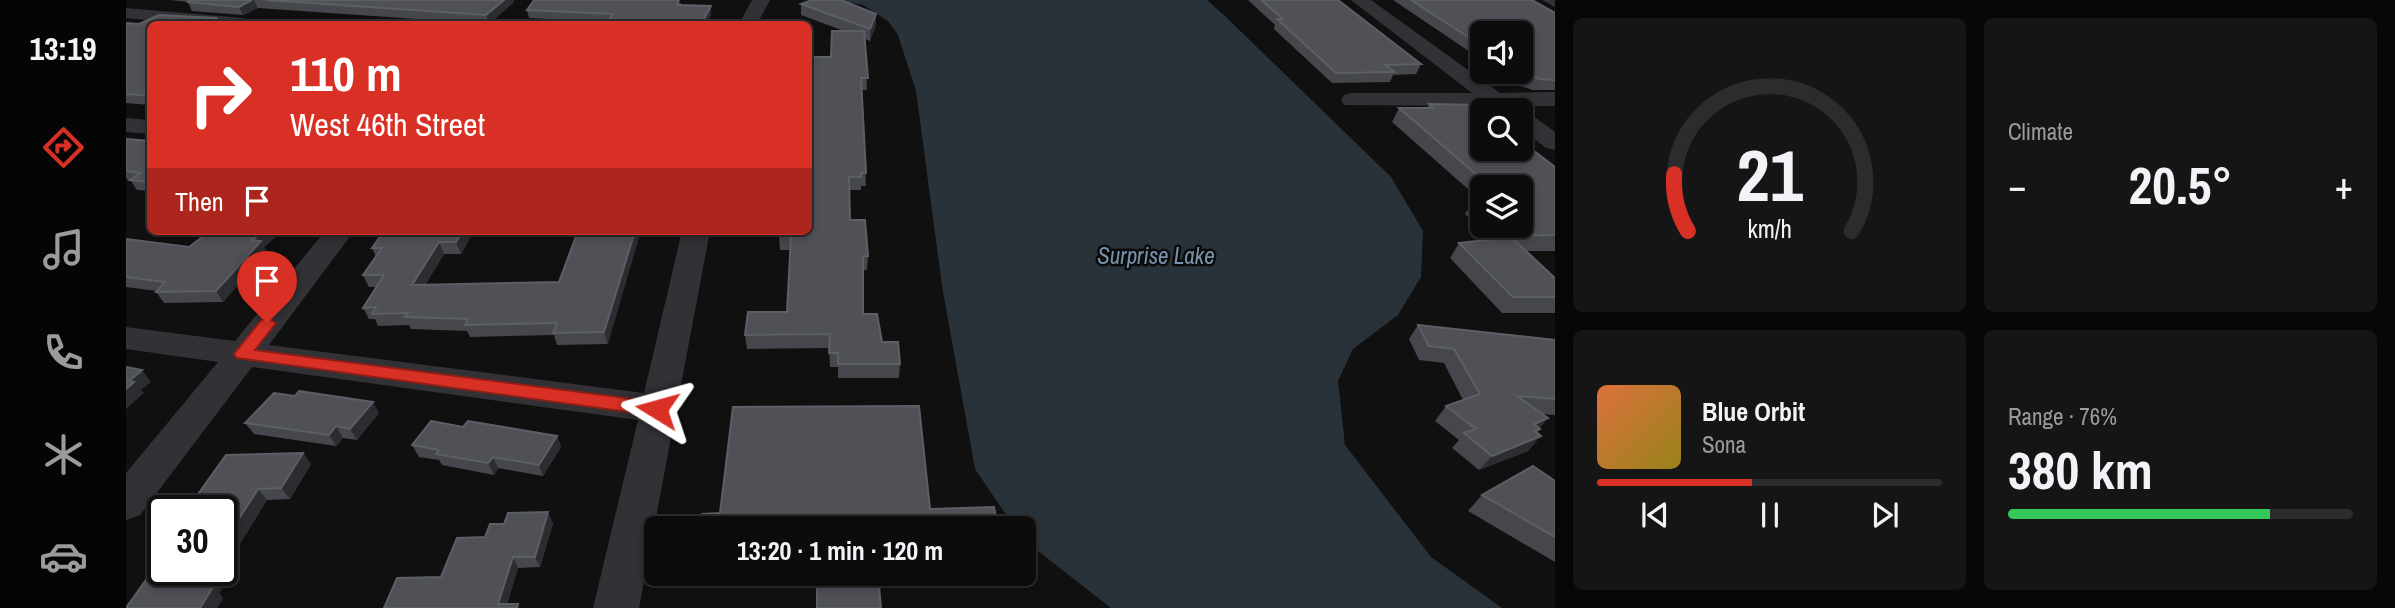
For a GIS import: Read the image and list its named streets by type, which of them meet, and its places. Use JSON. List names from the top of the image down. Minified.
{"water":["Surprise Lake"],"page":{"tabs":"13:19","tile":["Climate",["Range · 76%","380 km"]],"turn":["110 m","West 46th Street"],"heat":["−","20.5°","+"],"then":"Then","song":["Blue Orbit","Sona"],"limit":"30","trip":"13:20 · 1 min · 120 m","gauge":["21","km/h"]}}
